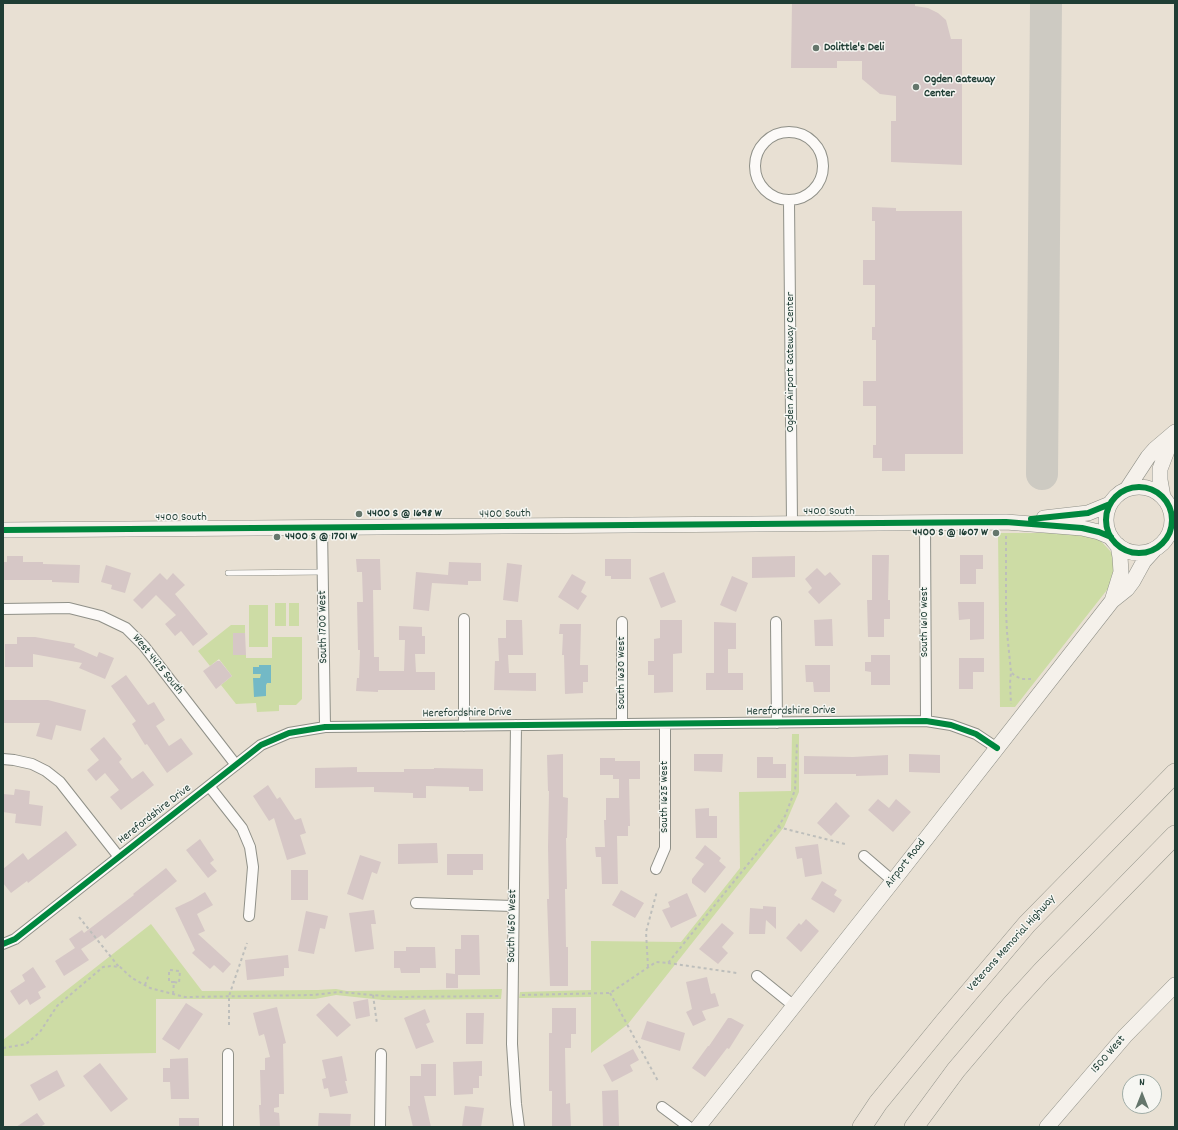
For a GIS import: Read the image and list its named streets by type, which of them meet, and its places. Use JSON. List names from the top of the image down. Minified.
{"streets":{"highway":["Veterans Memorial Highway"],"street":["Ogden Airport Gateway Center","4400 South","South 1610 West","South 1700 West","West 4425 South","South 1630 West","Herefordshire Drive","South 1625 West","Airport Road","South 1650 West","1500 West"]},"crossings":[["Ogden Airport Gateway Center","4400 South"],["4400 South","South 1610 West"],["4400 South","South 1700 West"],["4400 South","Airport Road"],["South 1610 West","Herefordshire Drive"],["South 1700 West","Herefordshire Drive"],["West 4425 South","Herefordshire Drive"],["South 1630 West","Herefordshire Drive"],["Herefordshire Drive","South 1625 West"],["Herefordshire Drive","Airport Road"],["Herefordshire Drive","South 1650 West"]],"places":["Dolittle's Deli","Ogden Gateway Center","4400 S @ 1698 W","4400 S @ 1607 W","4400 S @ 1701 W"],"north":"top"}
